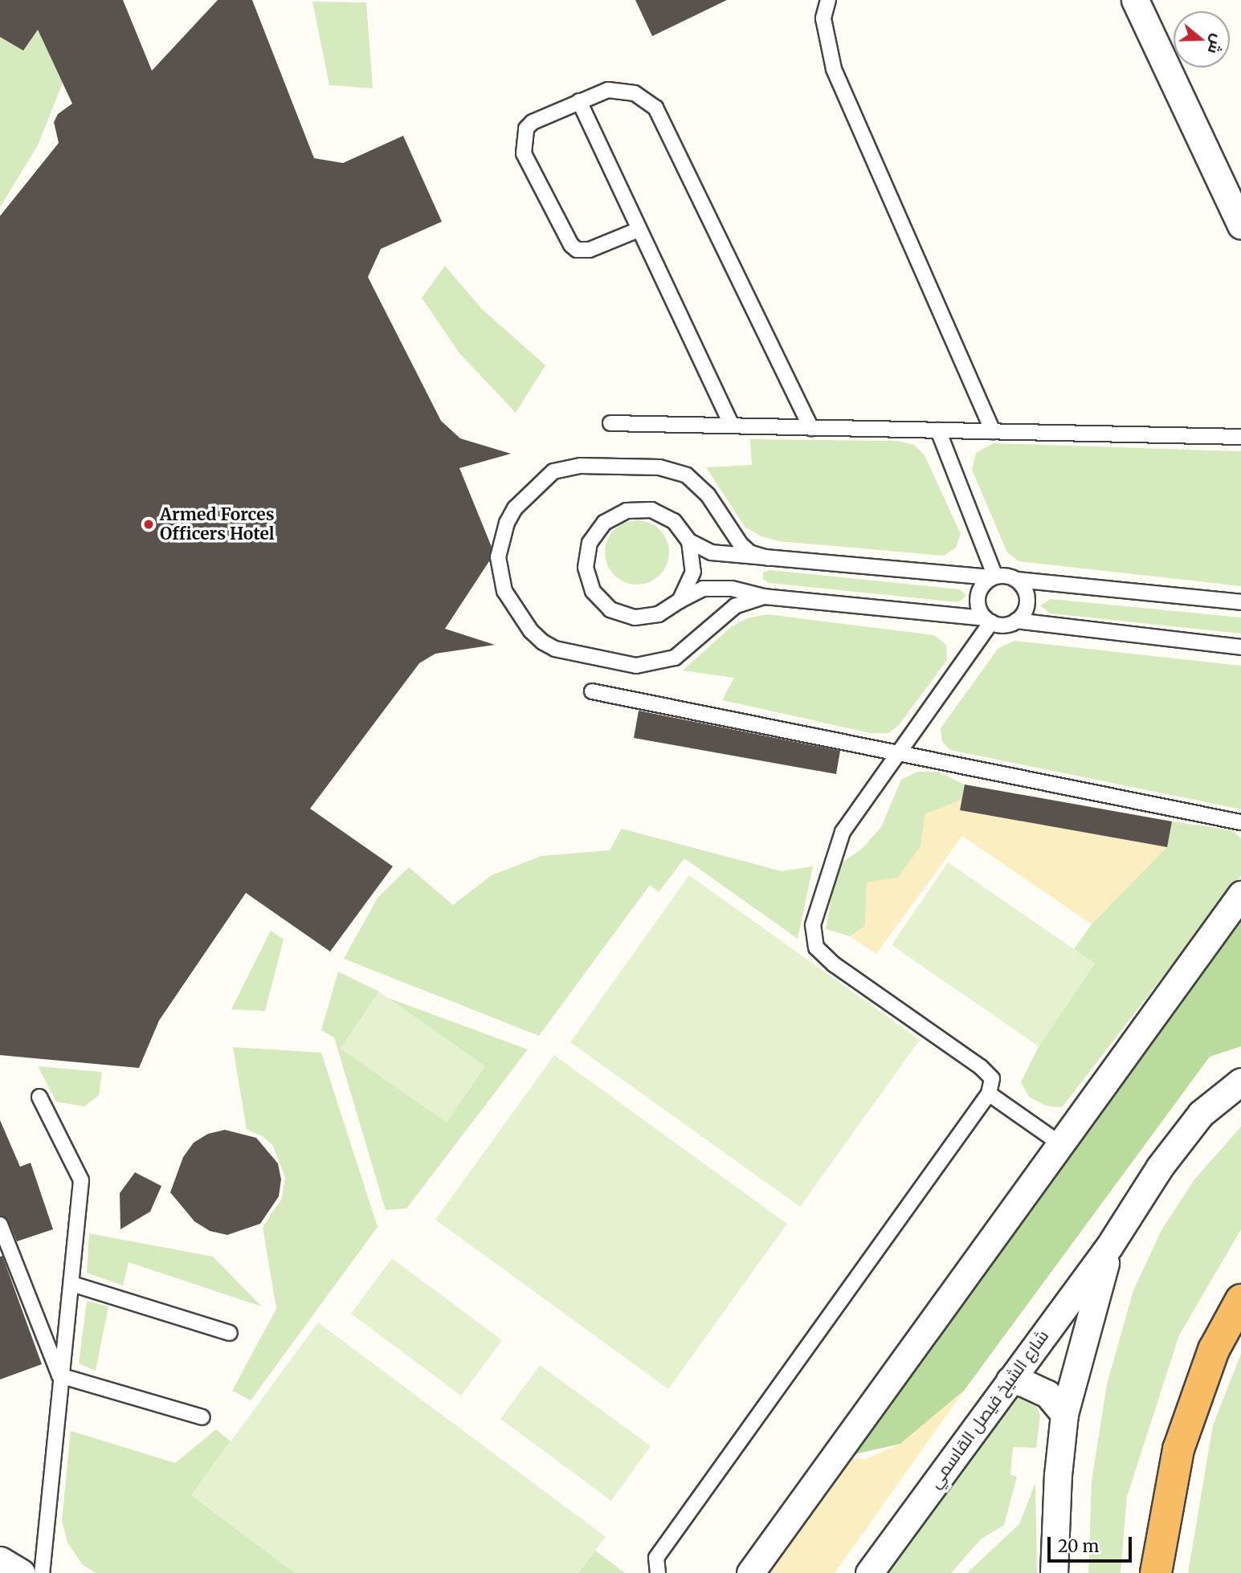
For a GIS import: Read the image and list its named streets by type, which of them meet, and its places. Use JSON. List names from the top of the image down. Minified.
{"streets":{"street":["شارع الشيخ فيصل القاسمي"]},"places":["Armed Forces Officers Hotel"],"scale_bar":"20 m","north":"right"}
